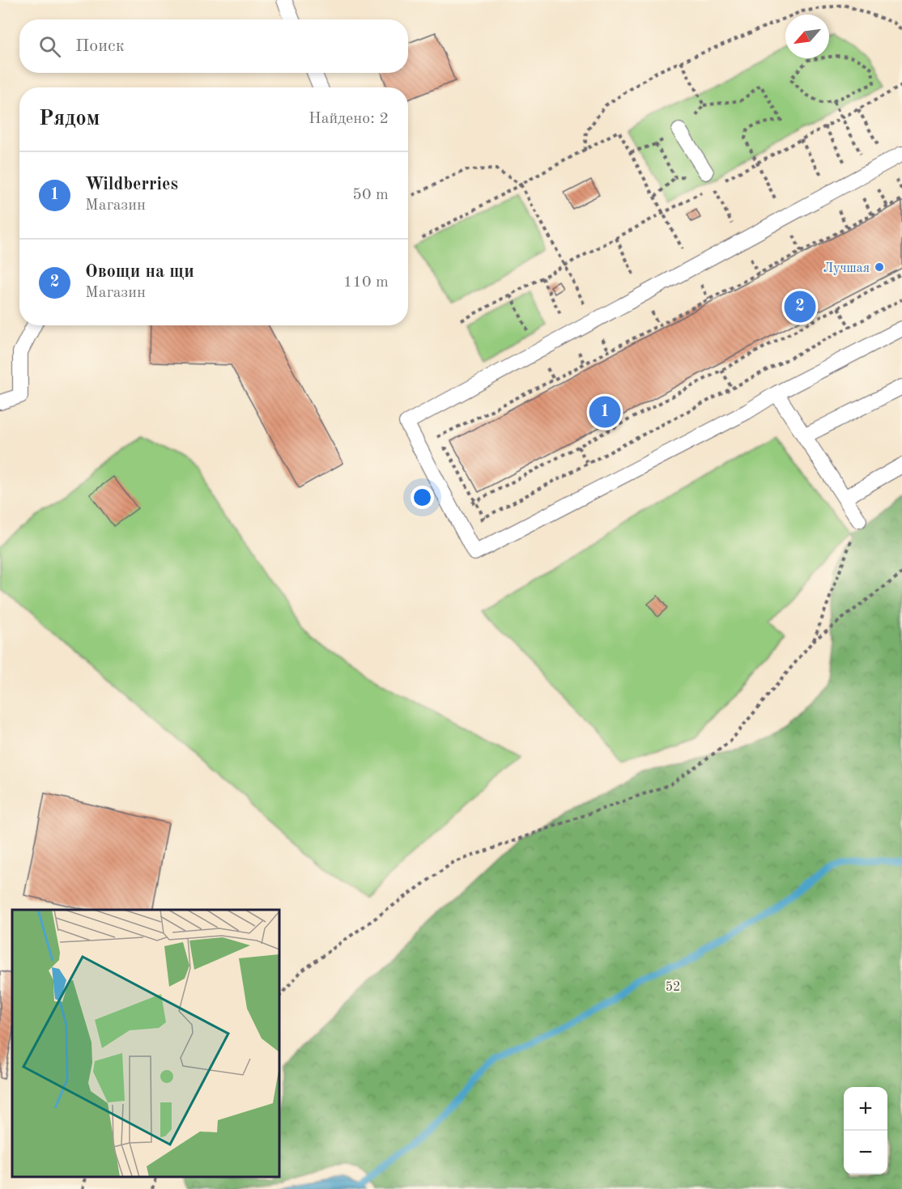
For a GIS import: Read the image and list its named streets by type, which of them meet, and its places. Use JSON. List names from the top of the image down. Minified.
{"parks":["52"],"places":["Лучшая"],"north":"bottom left","page":{"search":"Поиск","heading":["Рядом","Найдено: 2"],"list":[{"mark":"1","name":"Wildberries","note":"Магазин","value":"50 m"},{"mark":"2","name":"Овощи на щи","note":"Магазин","value":"110 m"}],"pins":["2","1"],"map_buttons":["+","−"]}}
